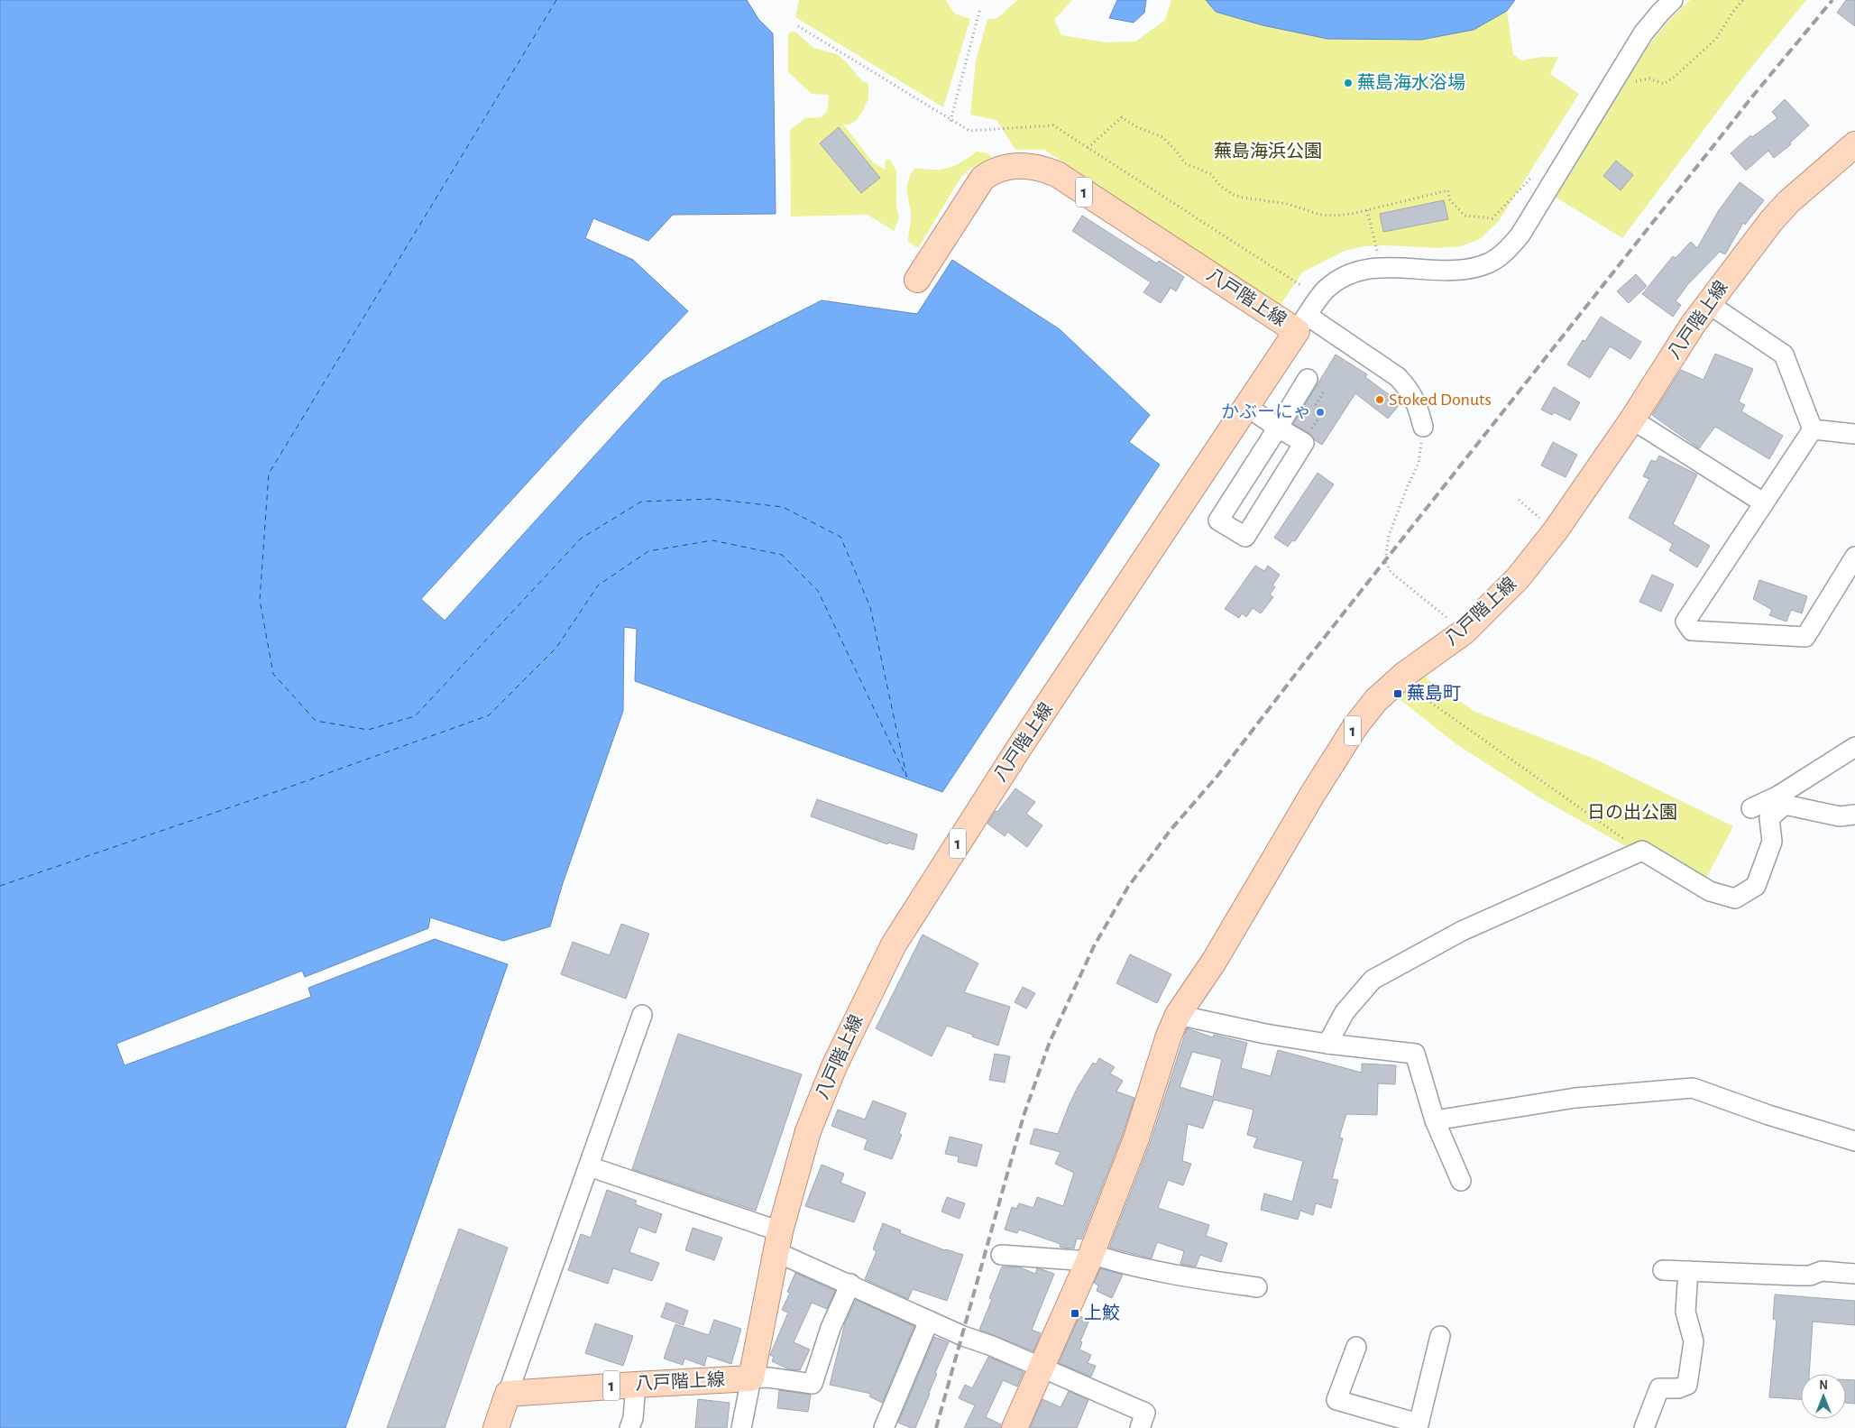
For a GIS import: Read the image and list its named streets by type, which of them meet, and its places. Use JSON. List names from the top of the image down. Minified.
{"streets":{"main road":["1","八戸階上線"]},"parks":["蕪島海浜公園","日の出公園"],"places":{"other":["蕪島海水浴場","Stoked Donuts","かぶーにゃ"],"transit":["蕪島町","上鮫"]},"north":"top"}
